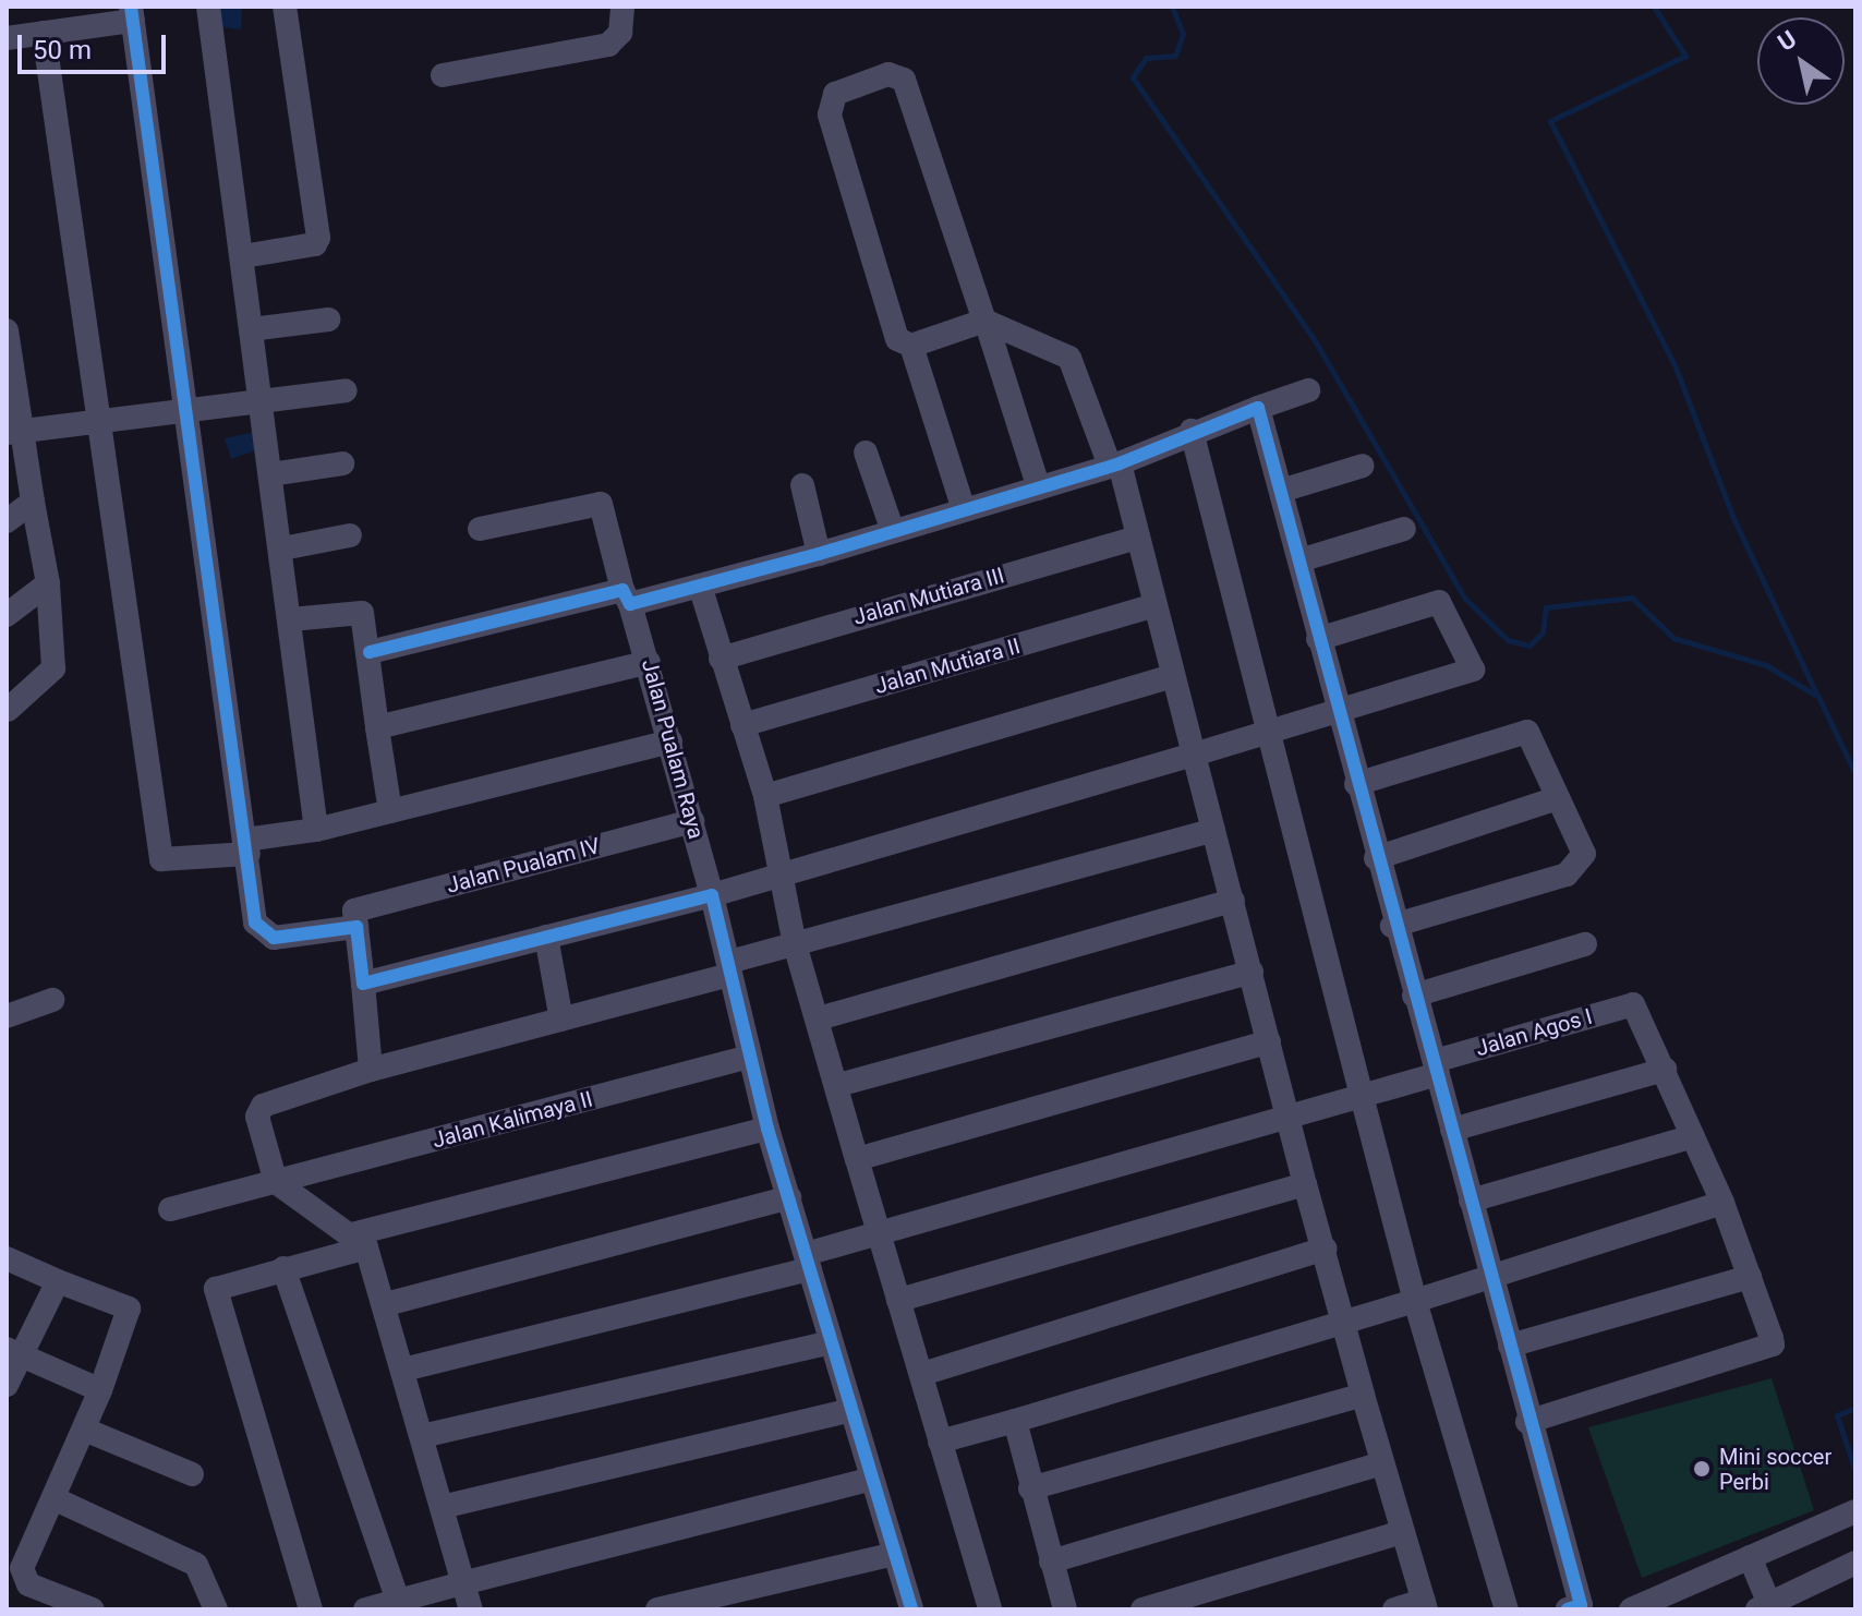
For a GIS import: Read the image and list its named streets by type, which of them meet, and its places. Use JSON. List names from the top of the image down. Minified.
{"streets":{"street":["Jalan Mutiara III","Jalan Mutiara II","Jalan Pualam Raya","Jalan Pualam IV","Jalan Agos I","Jalan Kalimaya II"]},"crossings":[["Jalan Pualam Raya","Jalan Pualam IV"],["Jalan Pualam Raya","Jalan Agos I"],["Jalan Pualam Raya","Jalan Kalimaya II"]],"places":["Mini soccer Perbi"],"scale_bar":"50 m","north":"top left"}
